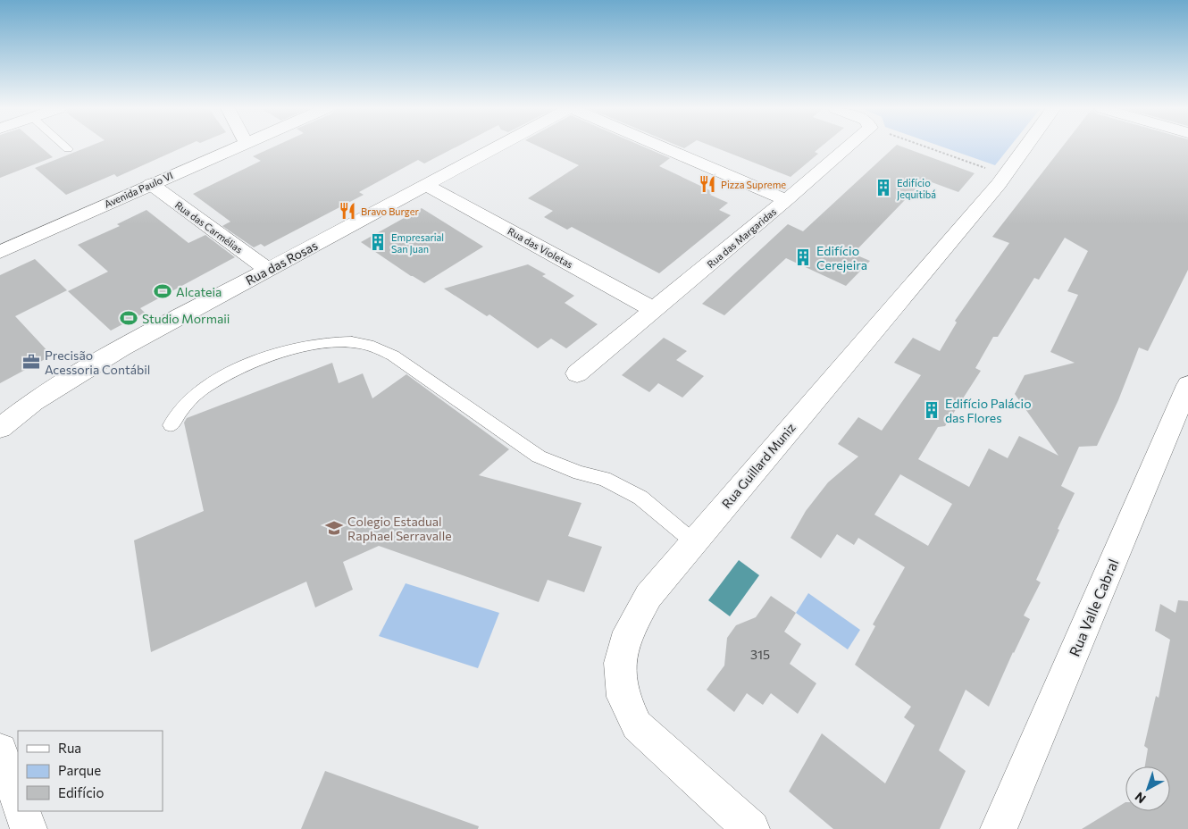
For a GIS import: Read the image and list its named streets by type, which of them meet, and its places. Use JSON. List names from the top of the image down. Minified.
{"streets":{"street":["Avenida Paulo VI","Rua das Carmélias","Rua das Margaridas","Rua das Violetas","Rua das Rosas","Rua Guillard Muniz","Rua Valle Cabral"]},"crossings":[["Avenida Paulo VI","Rua das Carmélias"],["Rua das Carmélias","Rua das Rosas"],["Rua das Margaridas","Rua das Violetas"],["Rua das Violetas","Rua das Rosas"]],"places":{"restaurant":["Pizza Supreme","Bravo Burger"],"building":["Edifício Jequitibá","Empresarial San Juan","Edifício Cerejeira","Edifício Palácio das Flores"],"sports":["Alcateia","Studio Mormaii"],"office":["Precisão Acessoria Contábil"],"school or university":["Colegio Estadual Raphael Serravalle"]},"house_numbers":["315"],"legend":["Rua","Parque","Edifício"],"north":"bottom left"}
